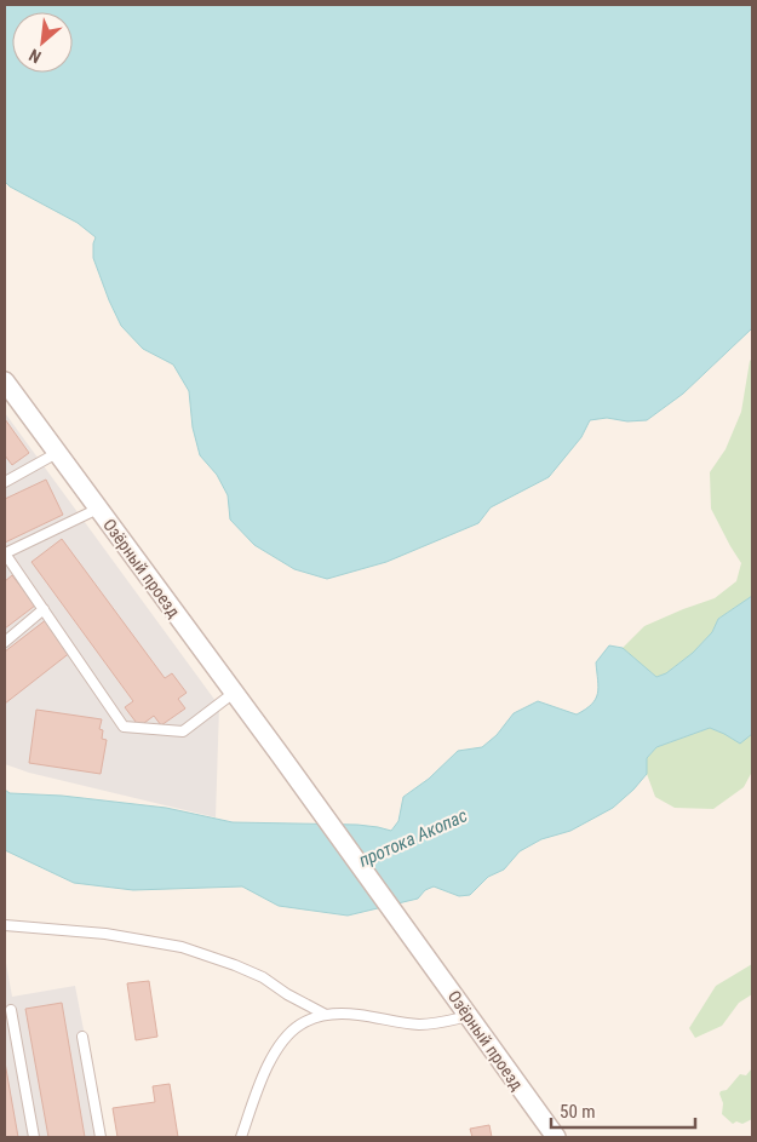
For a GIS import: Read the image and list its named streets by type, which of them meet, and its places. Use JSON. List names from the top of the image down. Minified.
{"streets":{"street":["Озёрный проезд"]},"water":["протока Акопас"],"scale_bar":"50 m","north":"bottom left"}
